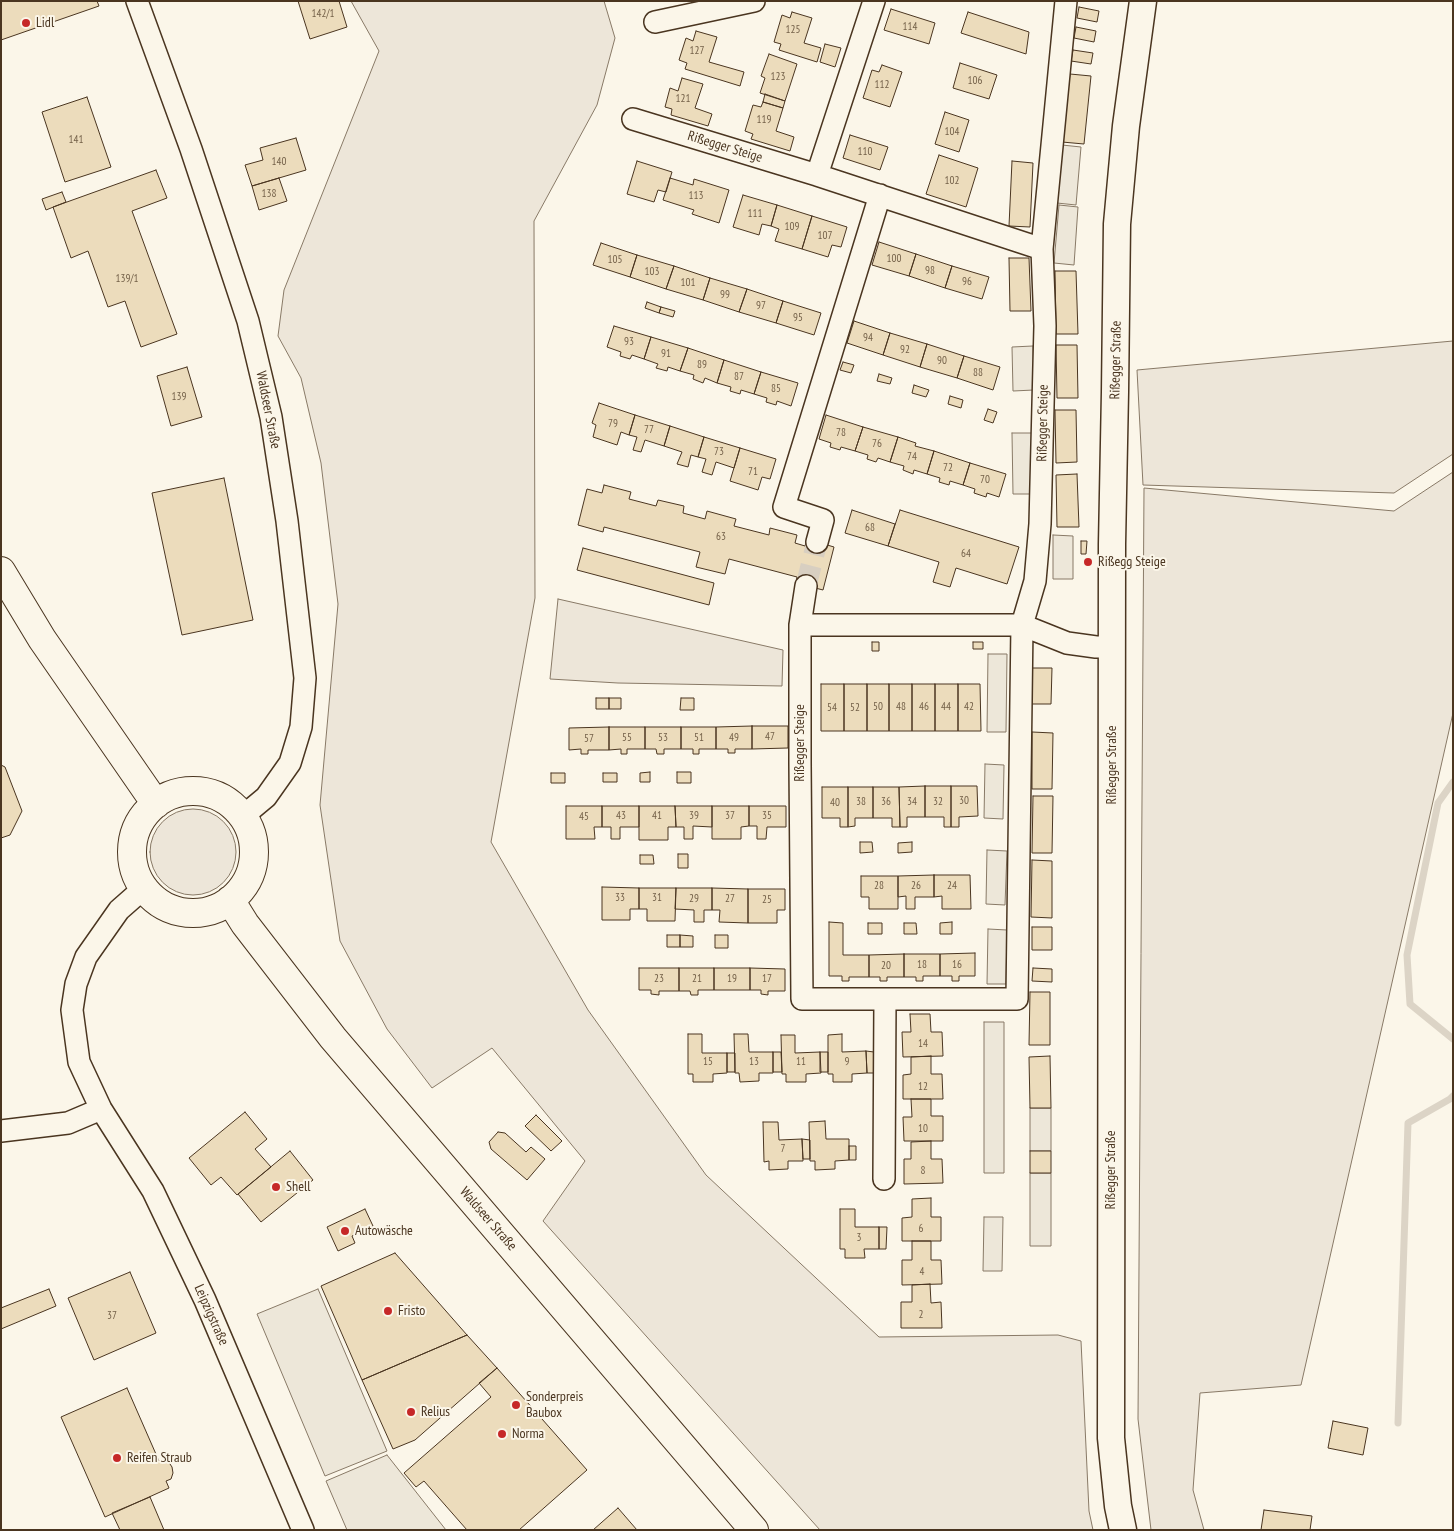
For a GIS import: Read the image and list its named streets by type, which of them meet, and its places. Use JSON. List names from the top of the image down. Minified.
{"streets":{"main road":["Waldseer Straße"],"street":["Rißegger Steige","Rißegger Straße","Leipzigstraße"]},"crossings":[["Waldseer Straße","Leipzigstraße"]],"places":["Lidl","Rißegg Steige","Shell","Autowäsche","Fristo","Sonderpreis Baubox","Relius","Norma","Reifen Straub"],"house_numbers":["142/1","114","125","127","123","106","112","121","119","104","141","110","140","102","138","113","111","109","107","100","105","98","103","139/1","96","101","99","97","95","94","93","92","91","90","89","88","87","85","139","79","77","78","76","73","74","72","71","70","68","63","64","50","48","46","44","42","54","52","47","55","53","51","49","57","30","38","36","34","32","40","43","41","39","37","35","45","28","26","24","33","31","29","27","25","18","16","20","23","21","19","17","14","15","13","11","9","12","10","7","8","6","3","4","2","37"]}
